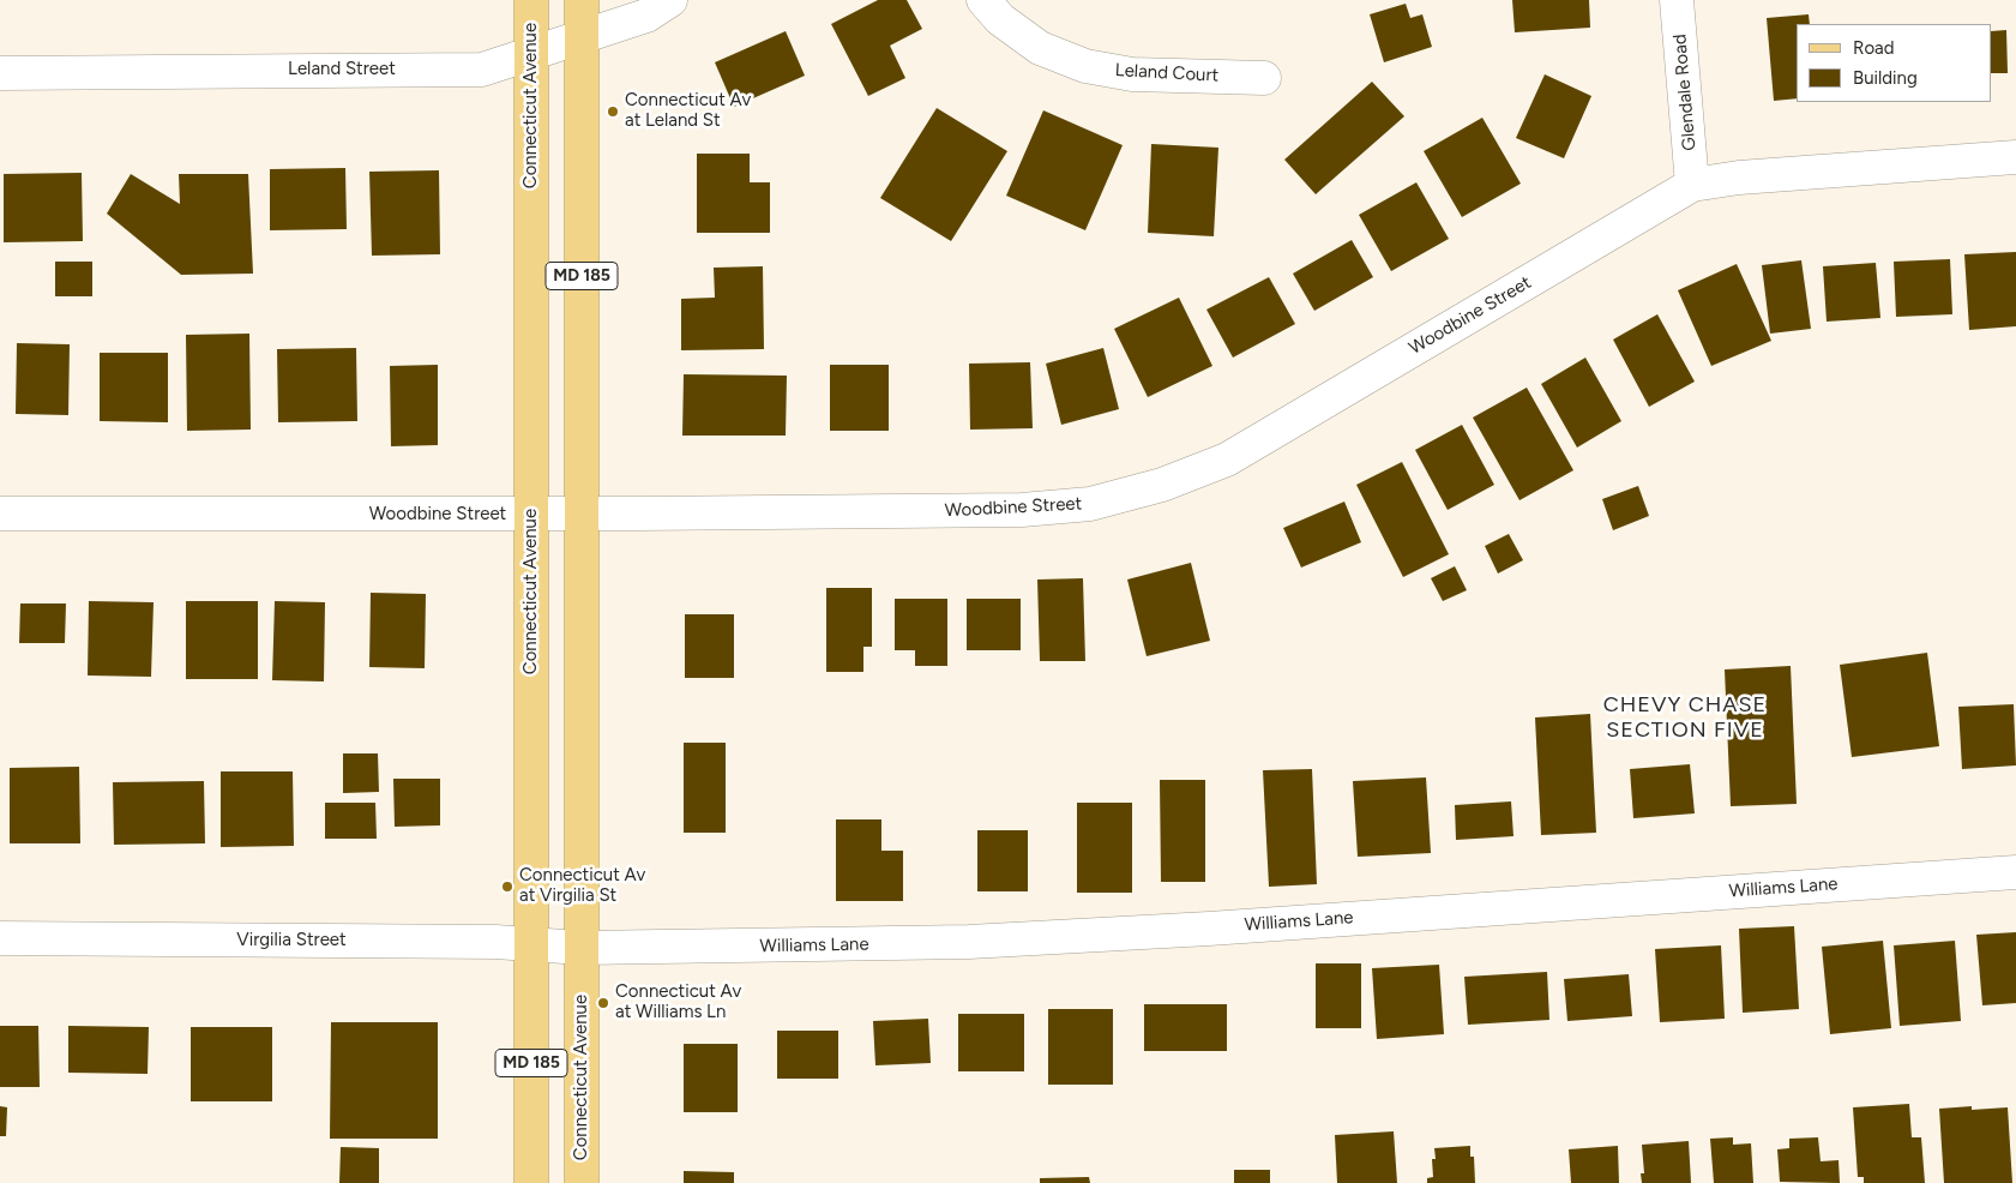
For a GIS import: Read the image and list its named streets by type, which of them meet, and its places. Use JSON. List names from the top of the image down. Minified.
{"streets":{"main road":["Connecticut Avenue","MD 185"],"street":["Leland Street","Leland Court","Glendale Road","Woodbine Street","Williams Lane","Virgilia Street"]},"crossings":[["Leland Street","Connecticut Avenue"],["Glendale Road","Woodbine Street"],["Connecticut Avenue","Woodbine Street"],["Connecticut Avenue","Williams Lane"],["Connecticut Avenue","Virgilia Street"],["Williams Lane","Virgilia Street"]],"districts":["CHEVY CHASE SECTION FIVE"],"places":["Connecticut Av at Leland St","Connecticut Av at Virgilia St","Connecticut Av at Williams Ln"],"legend":["Road","Building"]}
